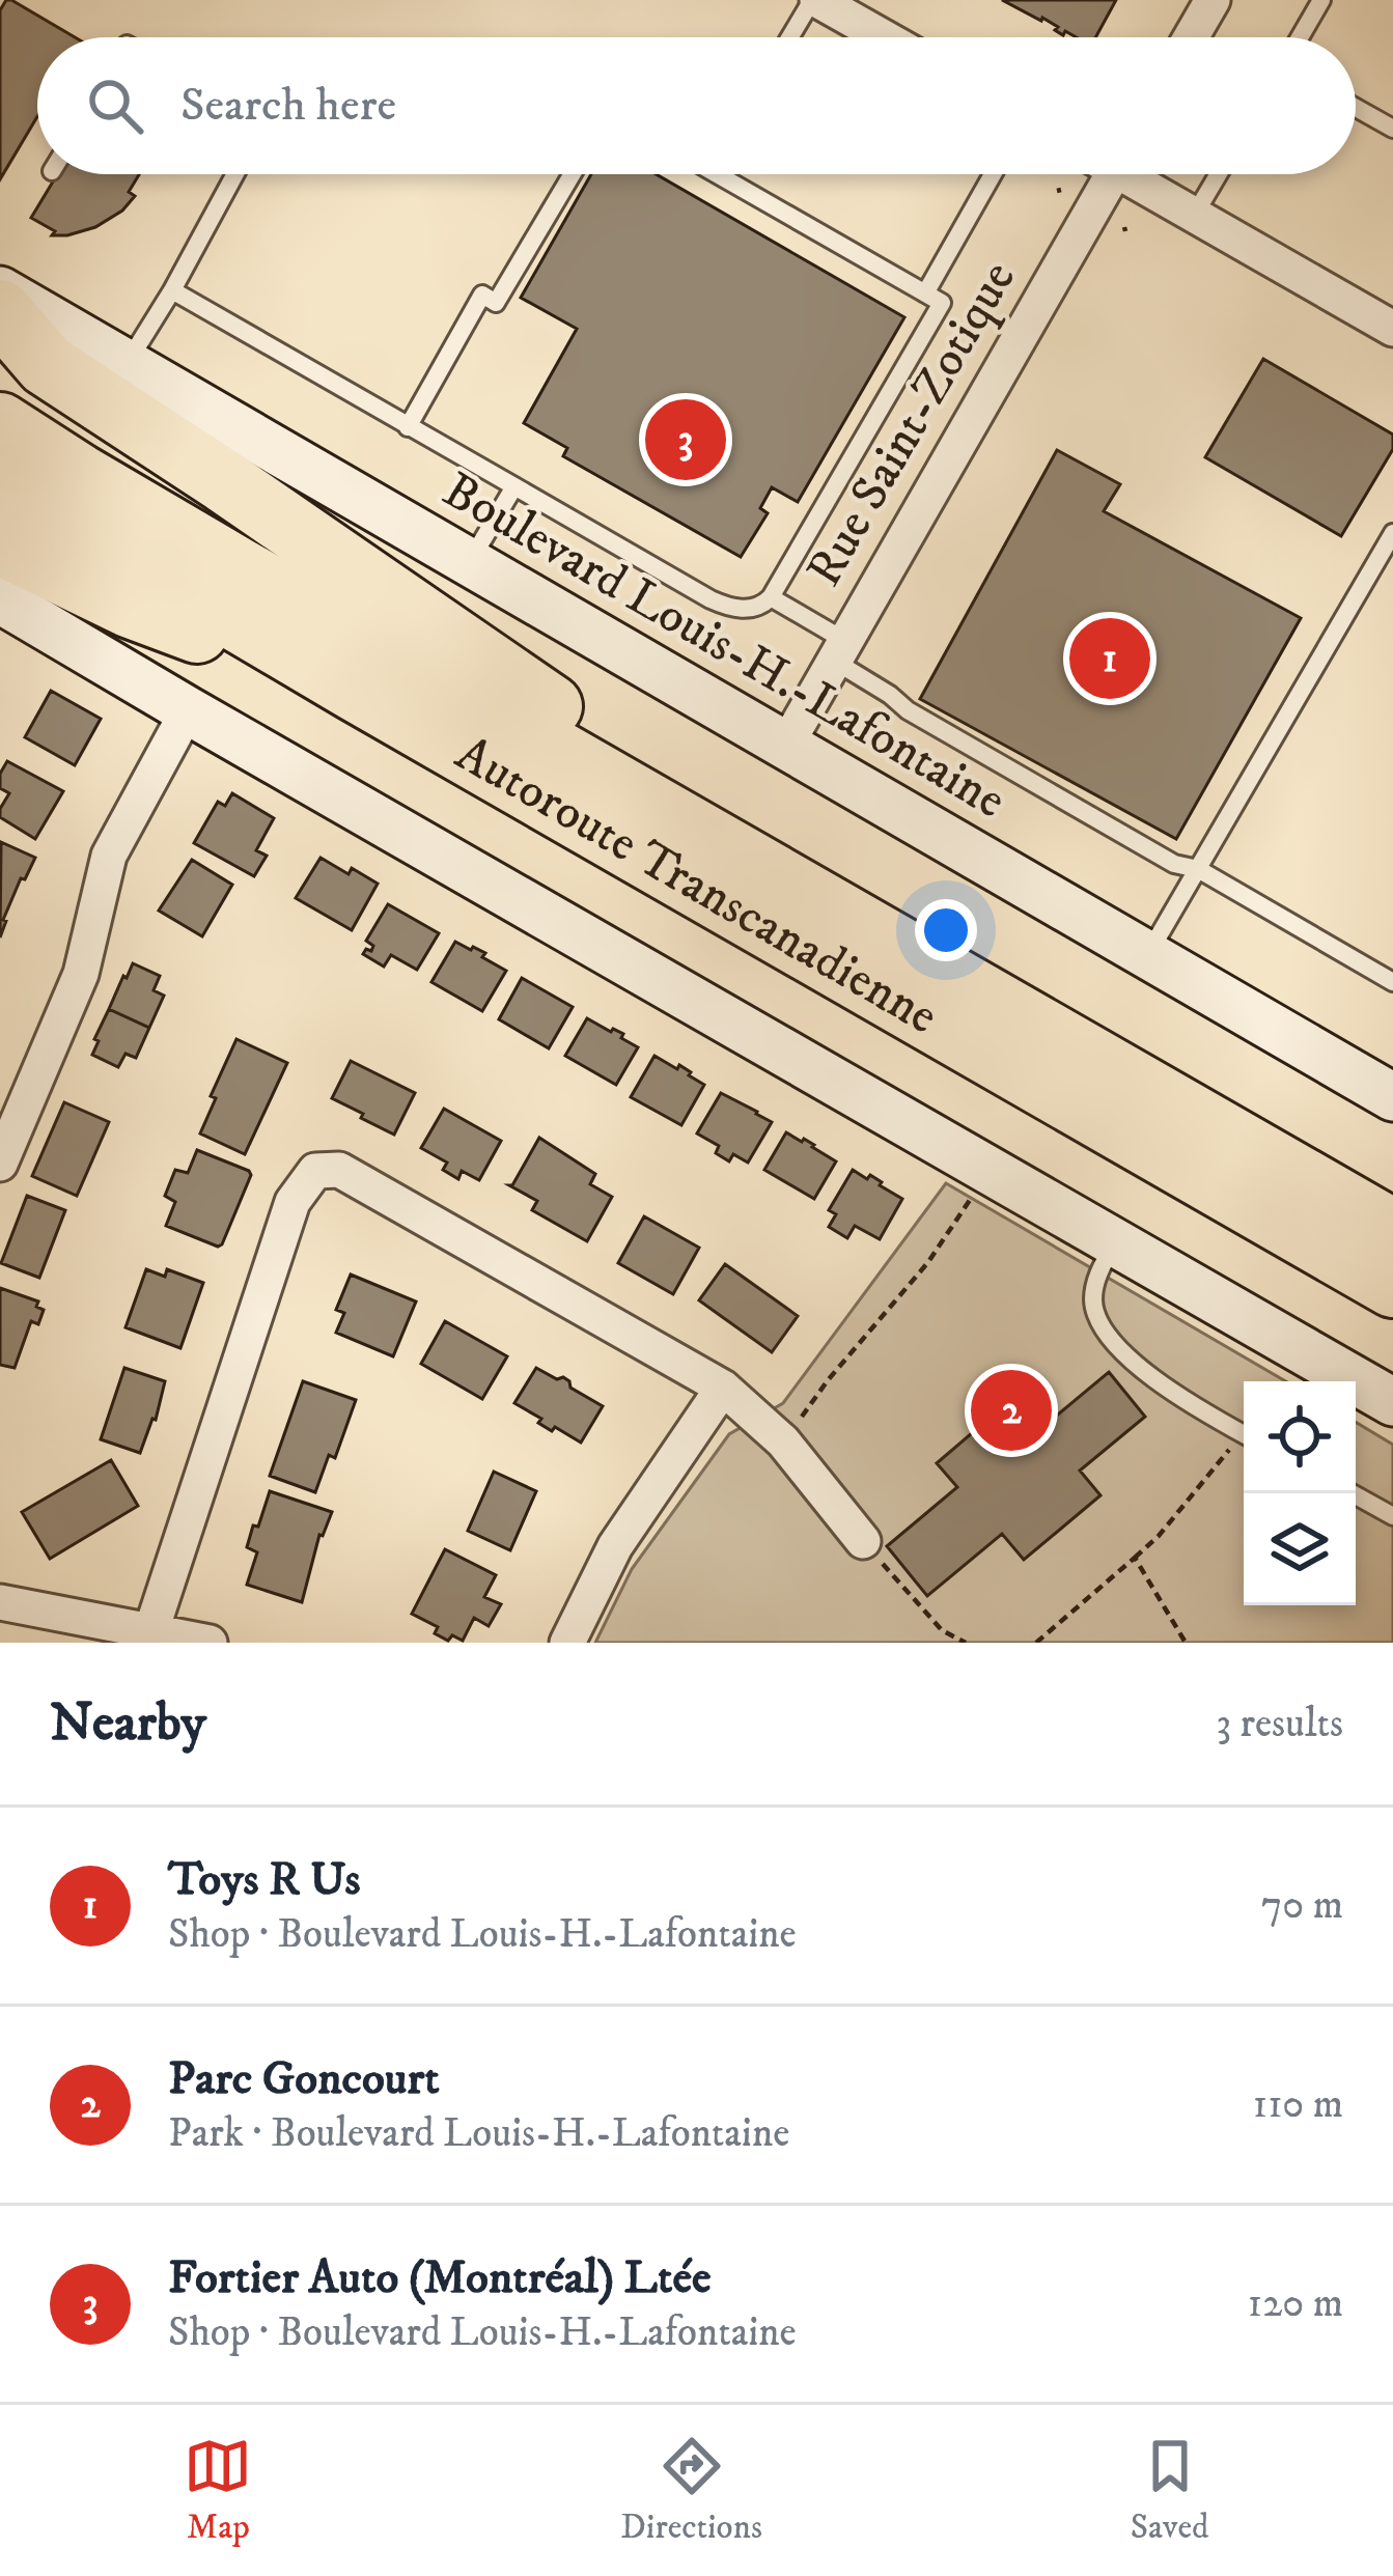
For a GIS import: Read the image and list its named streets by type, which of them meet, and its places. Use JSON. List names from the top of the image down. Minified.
{"streets":{"highway":["Autoroute Transcanadienne"],"main road":["Boulevard Louis-H.-Lafontaine"],"street":["Rue Saint-Zotique"]},"crossings":[["Rue Saint-Zotique","Boulevard Louis-H.-Lafontaine"]],"page":{"search":"Search here","pins":["3","1","2"],"heading":["Nearby","3 results"],"list":[{"mark":"1","name":"Toys R Us","note":"Shop · Boulevard Louis-H.-Lafontaine","value":"70 m"},{"mark":"2","name":"Parc Goncourt","note":"Park · Boulevard Louis-H.-Lafontaine","value":"110 m"},{"mark":"3","name":"Fortier Auto (Montréal) Ltée","note":"Shop · Boulevard Louis-H.-Lafontaine","value":"120 m"}],"nav":["Map","Directions","Saved"]}}
